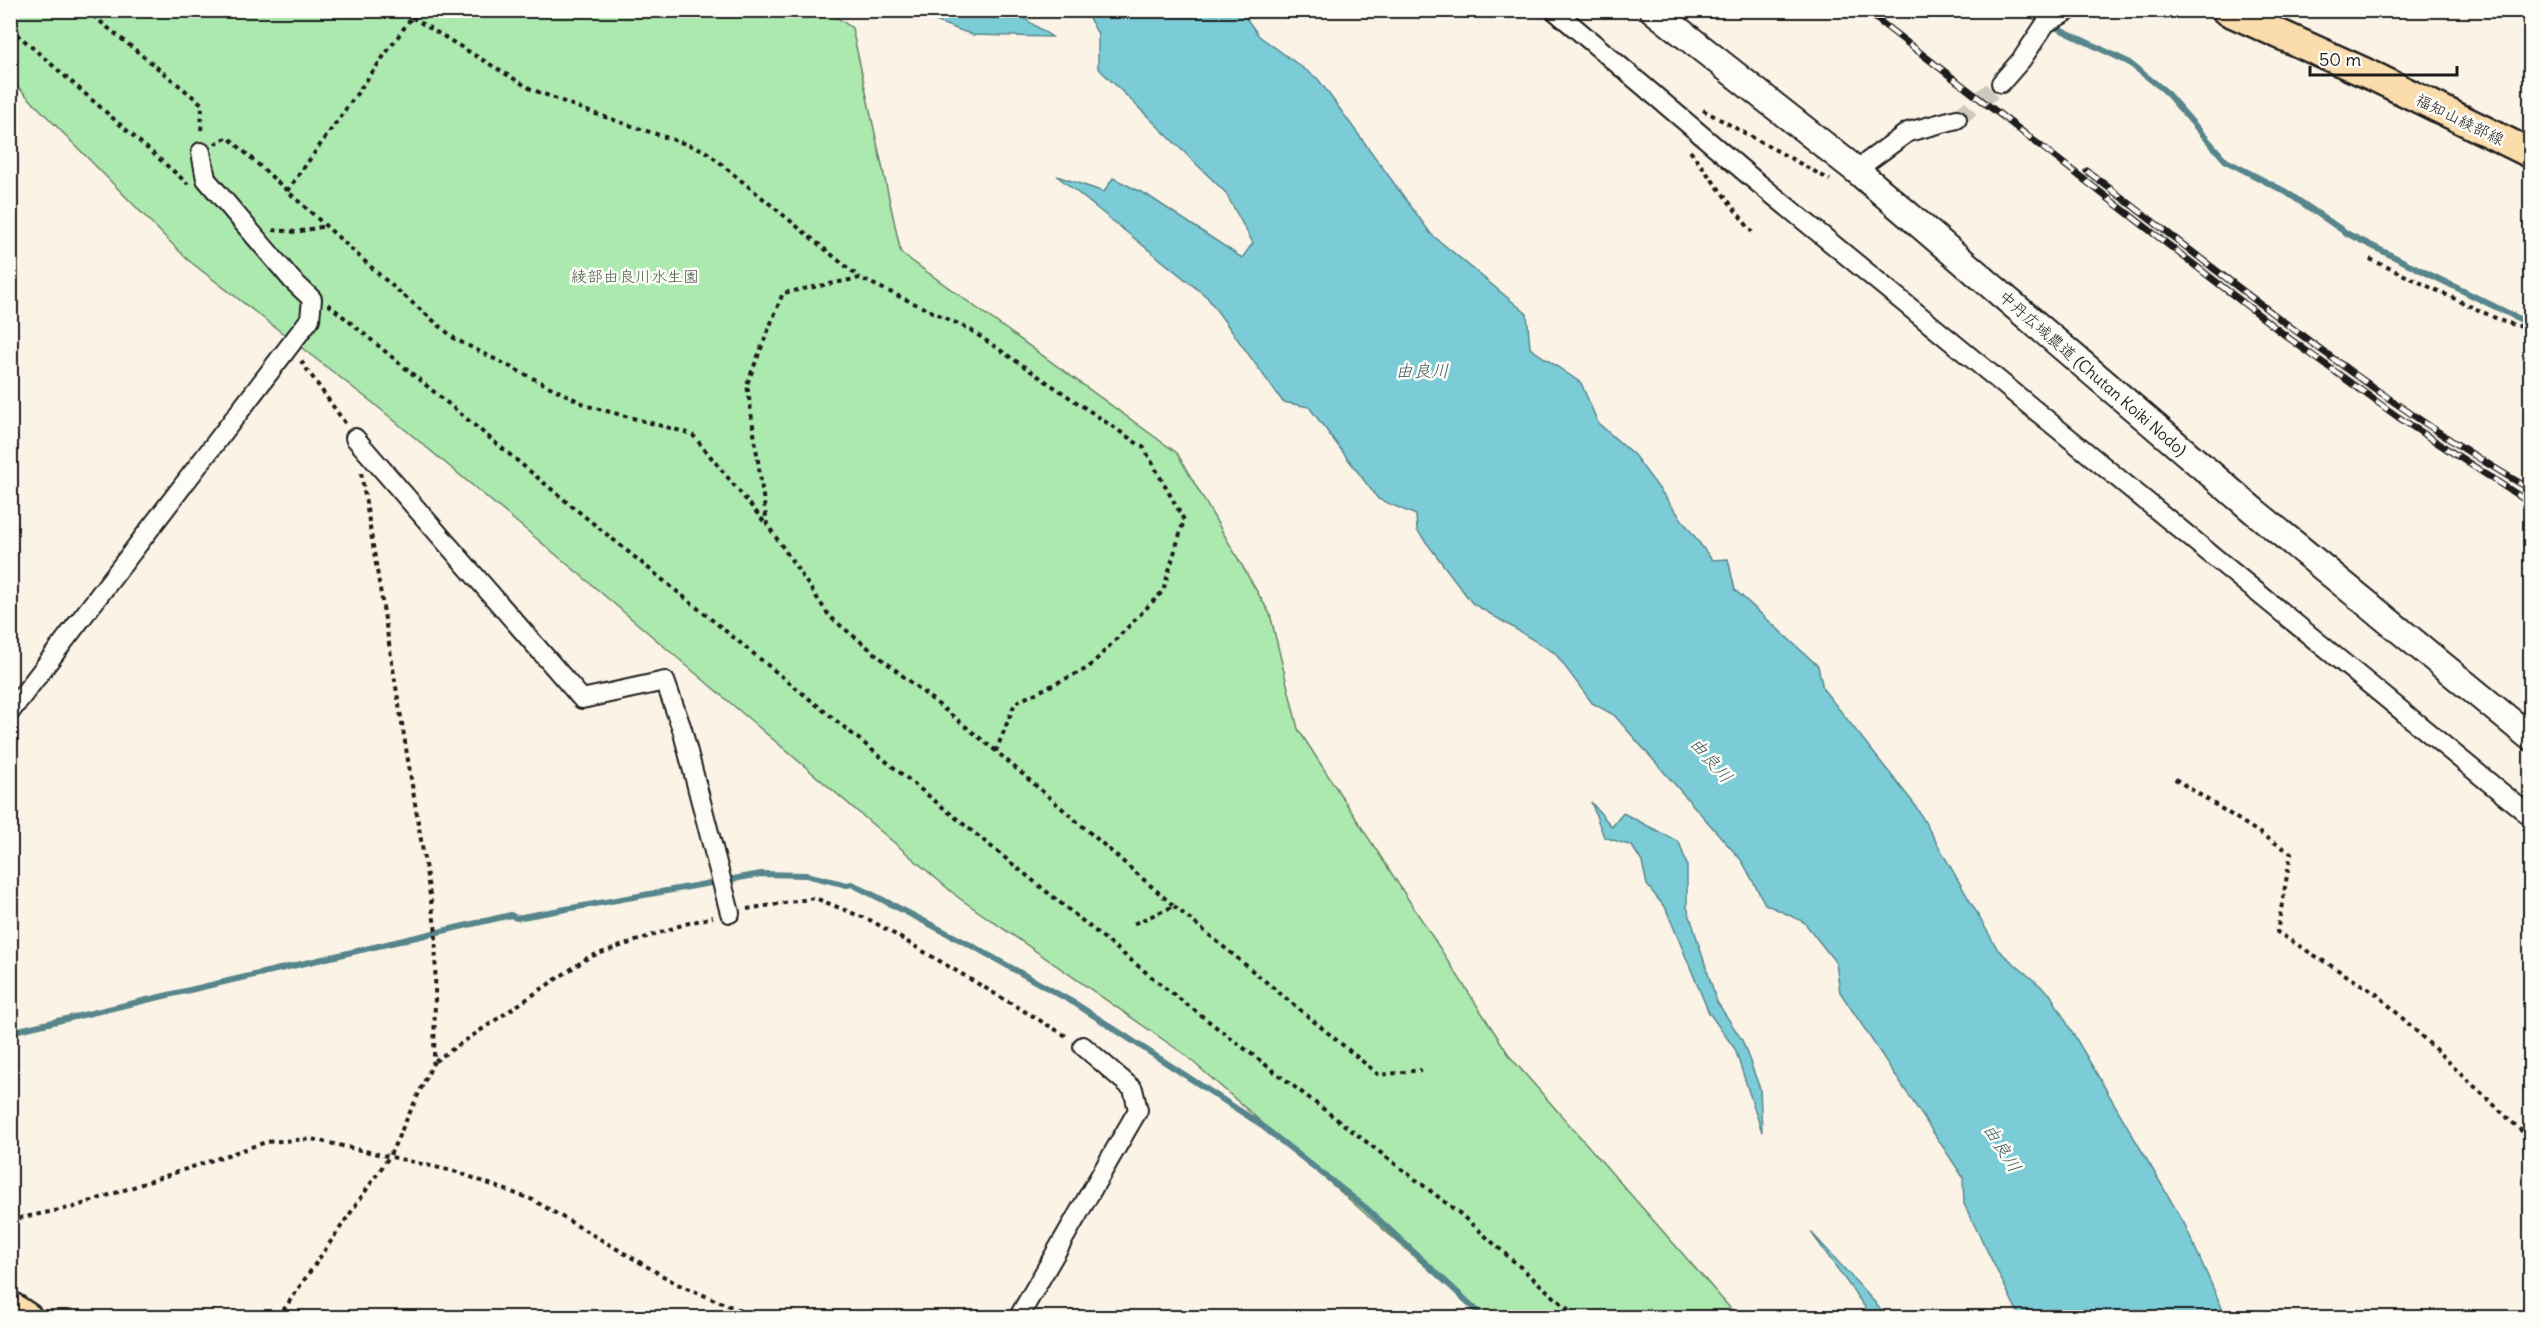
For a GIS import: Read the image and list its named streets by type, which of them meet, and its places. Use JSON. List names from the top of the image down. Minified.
{"streets":{"main road":["福知山綾部線"],"street":["中丹広域農道 (Chutan Koiki Nodo)"]},"water":["由良川"],"parks":["綾部由良川水生園"],"scale_bar":"50 m"}
